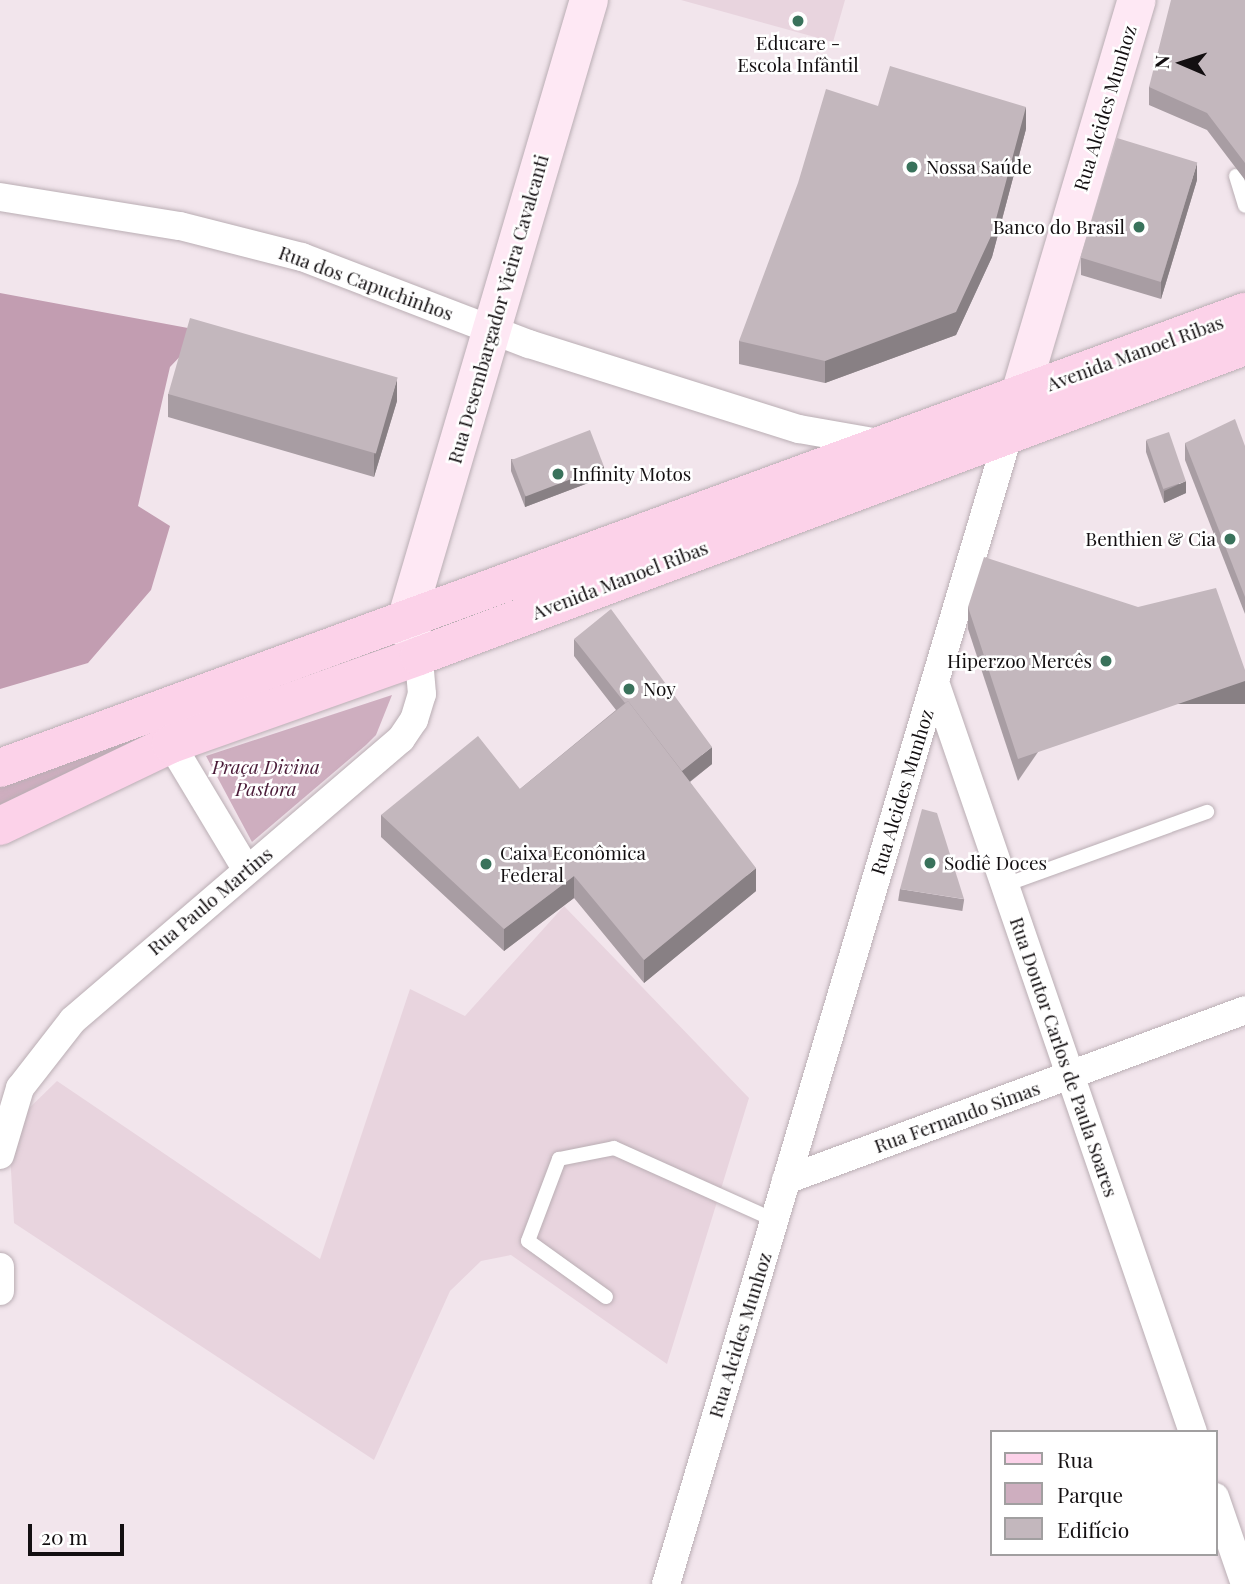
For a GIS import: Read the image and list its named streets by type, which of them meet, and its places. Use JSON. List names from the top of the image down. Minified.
{"streets":{"main road":["Avenida Manoel Ribas"],"street":["Rua Alcides Munhoz","Rua dos Capuchinhos","Rua Desembargador Vieira Cavalcanti","Rua Paulo Martins","Rua Doutor Carlos de Paula Soares","Rua Fernando Simas"]},"crossings":[["Rua Alcides Munhoz","Avenida Manoel Ribas"],["Rua Alcides Munhoz","Rua Doutor Carlos de Paula Soares"],["Rua Alcides Munhoz","Rua Fernando Simas"],["Rua dos Capuchinhos","Rua Desembargador Vieira Cavalcanti"],["Rua dos Capuchinhos","Avenida Manoel Ribas"],["Rua Desembargador Vieira Cavalcanti","Avenida Manoel Ribas"],["Avenida Manoel Ribas","Rua Paulo Martins"],["Rua Doutor Carlos de Paula Soares","Rua Fernando Simas"]],"parks":["Praça Divina Pastora"],"places":["Educare - Escola Infântil","Nossa Saúde","Banco do Brasil","Infinity Motos","Benthien & Cia","Hiperzoo Mercês","Noy","Sodiê Doces","Caixa Econômica Federal"],"legend":["Rua","Parque","Edifício"],"scale_bar":"20 m","north":"left"}
